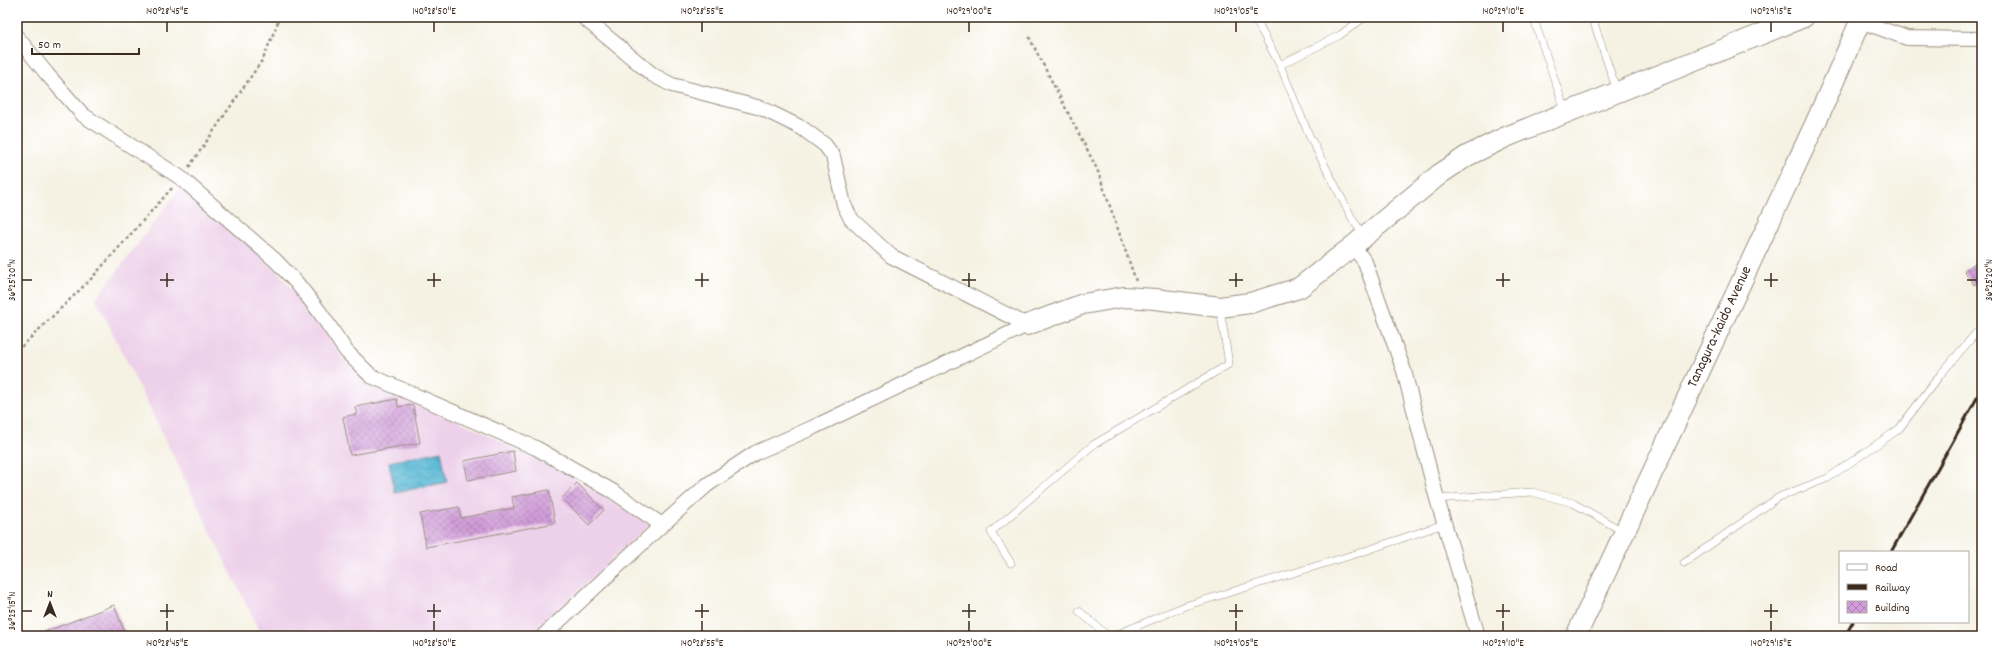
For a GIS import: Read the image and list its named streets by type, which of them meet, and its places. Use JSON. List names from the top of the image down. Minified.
{"streets":{"street":["Tanagura-kaido Avenue"]},"legend":["Road","Railway","Building"],"scale_bar":"50 m","north":"top","coordinates":["140°28'45\"E","140°28'50\"E","140°28'55\"E","140°29'00\"E","140°29'05\"E","140°29'10\"E","140°29'15\"E","36°25'20\"N","36°25'15\"N"]}
